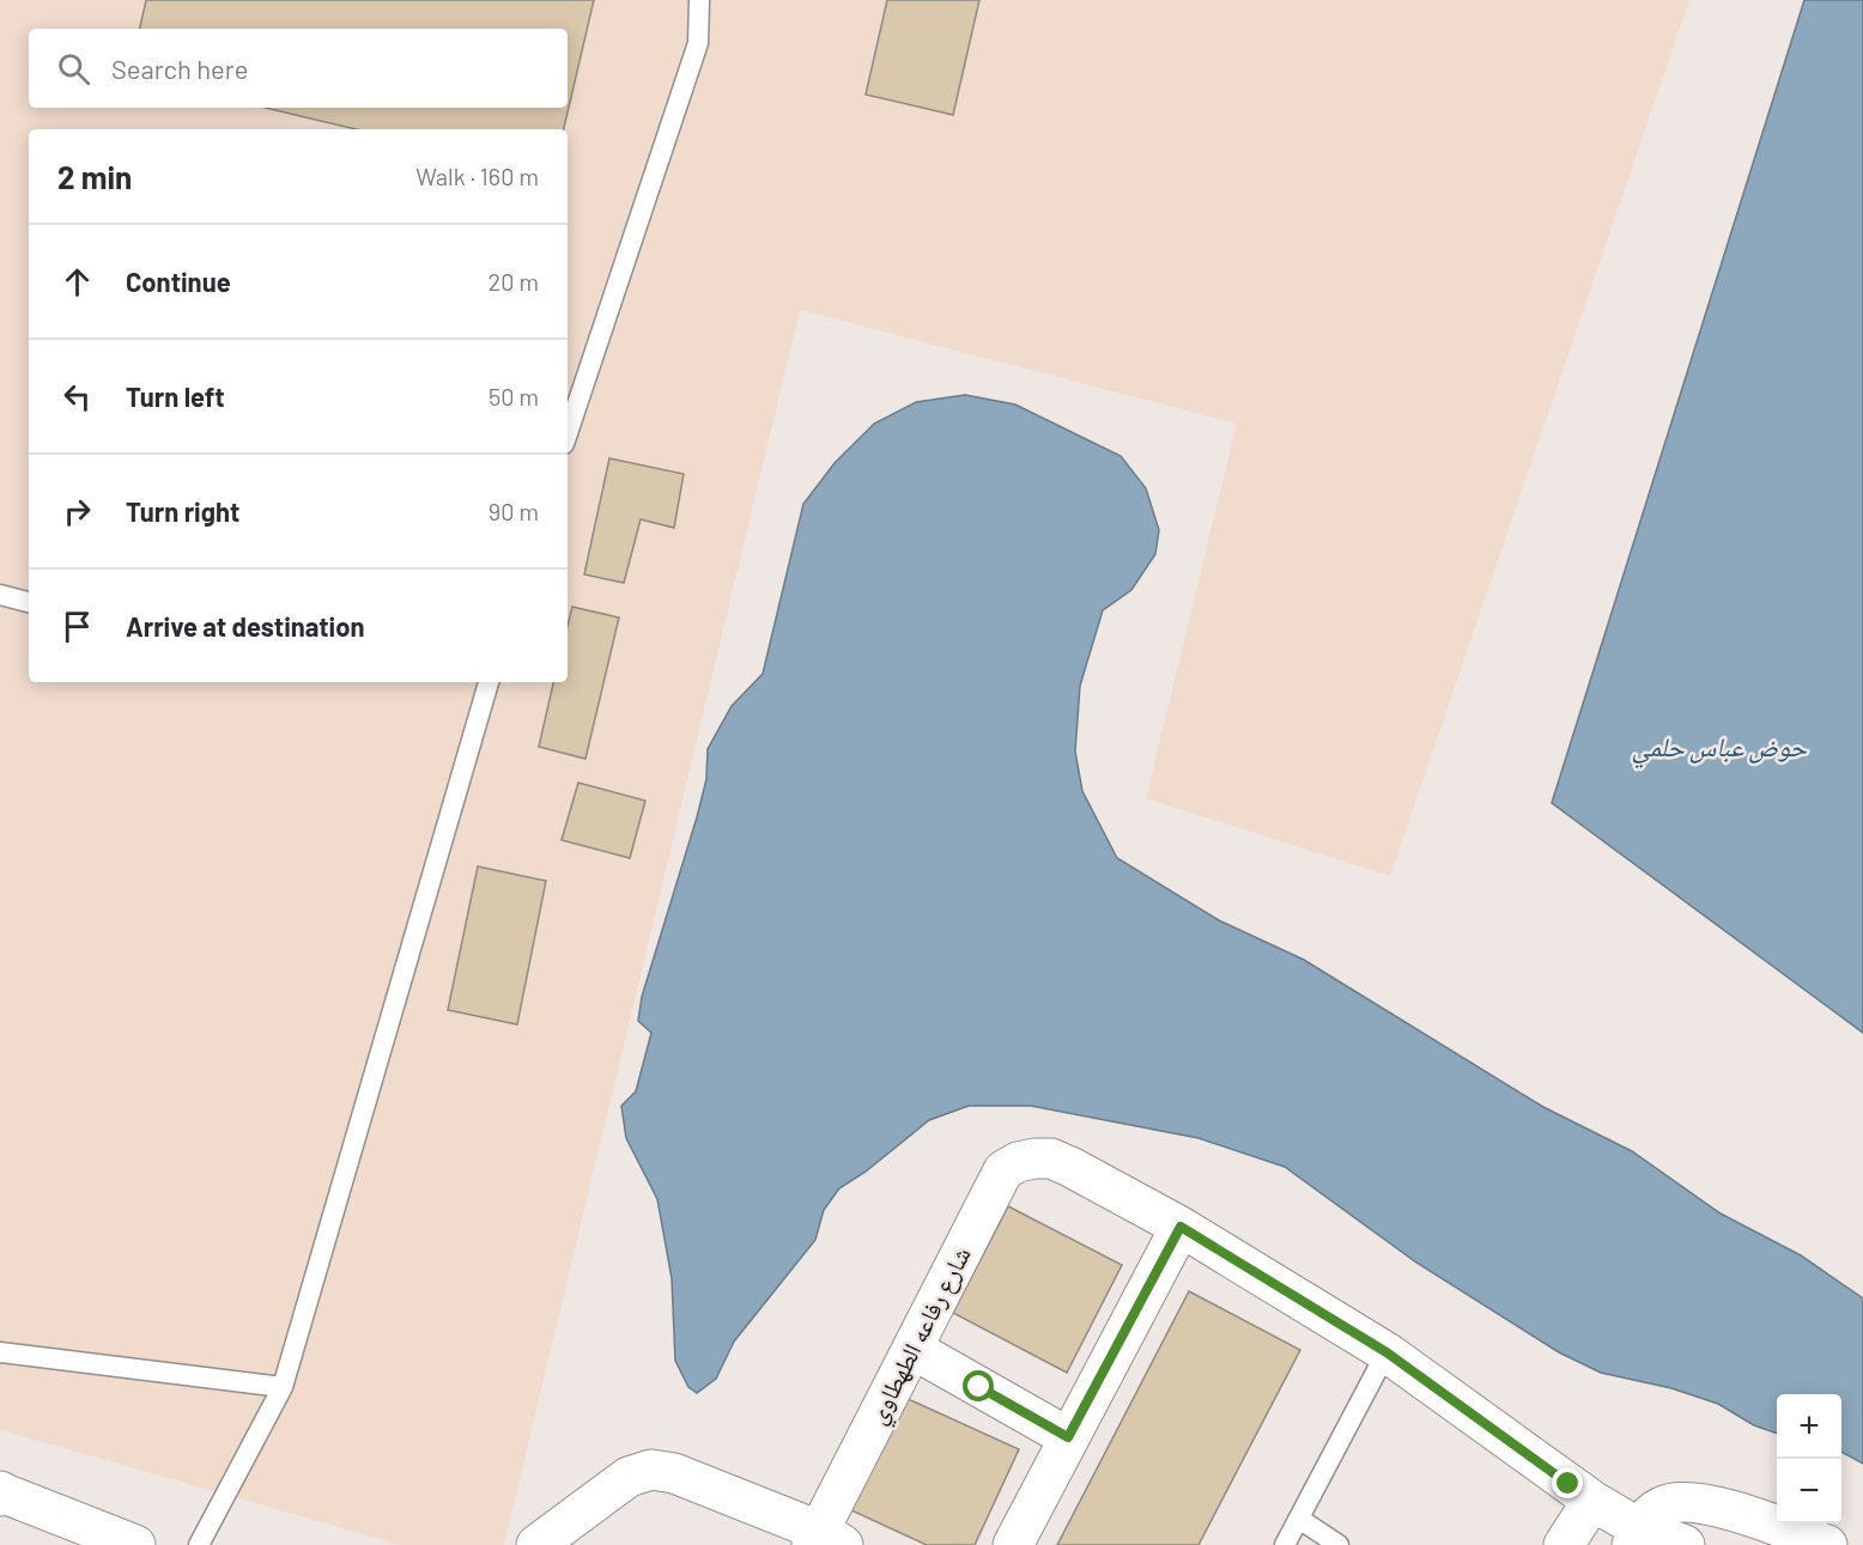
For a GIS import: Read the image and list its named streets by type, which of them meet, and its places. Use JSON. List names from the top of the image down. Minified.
{"streets":{"street":["شارع رفاعه الطهطاوي"]},"water":["حوض عباس حلمي"],"page":{"search":"Search here","heading":["2 min","Walk · 160 m"],"list":[["Continue","20 m"],["Turn left","50 m"],["Turn right","90 m"],"Arrive at destination"],"map_buttons":["+","−"]}}
